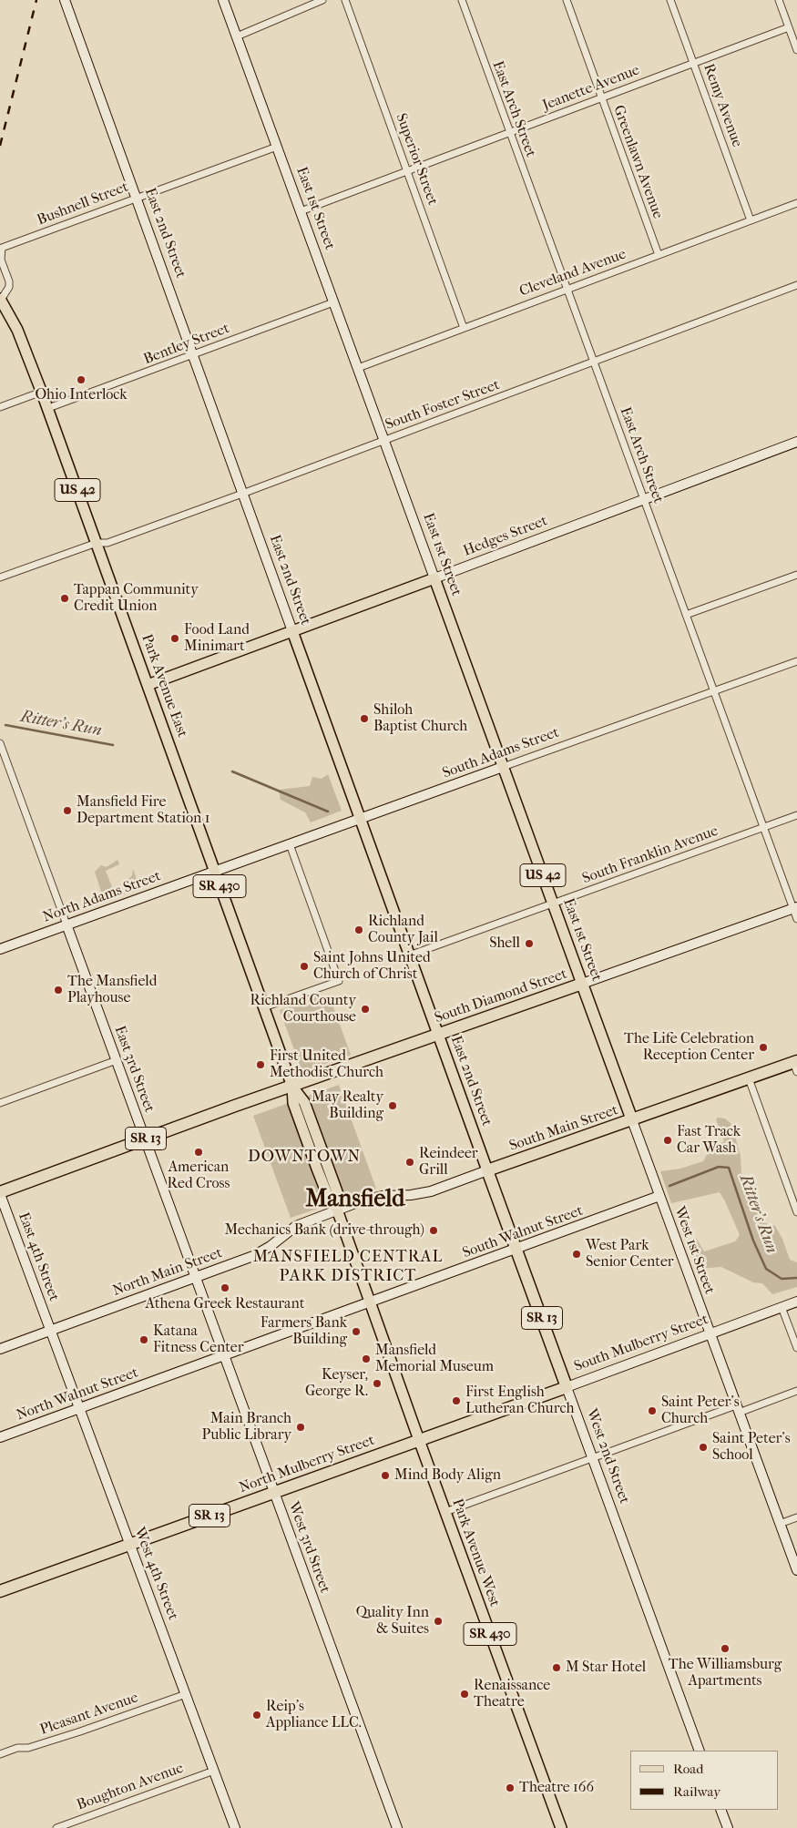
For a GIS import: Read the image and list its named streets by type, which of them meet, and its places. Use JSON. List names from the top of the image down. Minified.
{"streets":{"highway":["East 1st Street","US 42","South Diamond Street","South Main Street","SR 13","South Mulberry Street","West 2nd Street","North Mulberry Street"],"main road":["East 2nd Street","Hedges Street","Park Avenue East","SR 430","Park Avenue West"],"street":["Jeanette Avenue","Remy Avenue","East Arch Street","Superior Street","Greenlawn Avenue","Bushnell Street","Cleveland Avenue","Bentley Street","South Foster Street","South Adams Street","South Franklin Avenue","North Adams Street","East 3rd Street","South Walnut Street","West 1st Street","East 4th Street","North Main Street","North Walnut Street","West 3rd Street","West 4th Street","Pleasant Avenue","Boughton Avenue"]},"crossings":[["Jeanette Avenue","Remy Avenue"],["Jeanette Avenue","East Arch Street"],["Jeanette Avenue","Superior Street"],["Jeanette Avenue","Greenlawn Avenue"],["Jeanette Avenue","East 1st Street"],["Remy Avenue","Cleveland Avenue"],["East Arch Street","Cleveland Avenue"],["East Arch Street","South Foster Street"],["East Arch Street","Hedges Street"],["East Arch Street","South Adams Street"],["East Arch Street","South Franklin Avenue"],["East Arch Street","South Diamond Street"],["Superior Street","Cleveland Avenue"],["Greenlawn Avenue","Cleveland Avenue"],["Bushnell Street","East 1st Street"],["Bushnell Street","East 2nd Street"],["Bushnell Street","Park Avenue East"],["East 1st Street","Cleveland Avenue"],["East 1st Street","Bentley Street"],["East 1st Street","South Foster Street"],["East 1st Street","Hedges Street"],["East 1st Street","South Adams Street"],["East 1st Street","South Franklin Avenue"],["East 1st Street","South Diamond Street"],["East 1st Street","South Main Street"],["East 1st Street","West 1st Street"],["East 2nd Street","Bentley Street"],["East 2nd Street","South Foster Street"],["East 2nd Street","Hedges Street"],["East 2nd Street","South Adams Street"],["East 2nd Street","South Franklin Avenue"],["East 2nd Street","South Diamond Street"],["East 2nd Street","South Main Street"],["East 2nd Street","West 2nd Street"],["Bentley Street","Park Avenue East"],["South Foster Street","Park Avenue East"],["Hedges Street","Park Avenue East"],["Park Avenue East","South Adams Street"],["Park Avenue East","North Adams Street"],["Park Avenue East","South Diamond Street"],["Park Avenue East","South Main Street"],["Park Avenue East","SR 13"],["Park Avenue East","North Main Street"],["Park Avenue East","Park Avenue West"],["South Adams Street","North Adams Street"],["North Adams Street","East 3rd Street"],["South Diamond Street","SR 13"],["East 3rd Street","SR 13"],["East 3rd Street","North Main Street"],["East 3rd Street","West 3rd Street"],["South Main Street","West 1st Street"],["South Main Street","North Main Street"],["South Main Street","West 2nd Street"],["South Main Street","Park Avenue West"],["SR 13","East 4th Street"],["South Walnut Street","West 1st Street"],["South Walnut Street","North Walnut Street"],["South Walnut Street","West 2nd Street"],["South Walnut Street","Park Avenue West"],["West 1st Street","South Mulberry Street"],["East 4th Street","North Main Street"],["East 4th Street","West 4th Street"],["North Main Street","West 3rd Street"],["North Main Street","Park Avenue West"],["North Main Street","West 4th Street"],["South Mulberry Street","West 2nd Street"],["South Mulberry Street","North Mulberry Street"],["South Mulberry Street","Park Avenue West"],["North Walnut Street","West 3rd Street"],["North Walnut Street","Park Avenue West"],["North Walnut Street","West 4th Street"],["North Mulberry Street","West 3rd Street"],["North Mulberry Street","Park Avenue West"],["North Mulberry Street","West 4th Street"],["West 4th Street","Pleasant Avenue"],["West 4th Street","Boughton Avenue"]],"districts":["DOWNTOWN","Mansfield","MANSFIELD CENTRAL PARK DISTRICT"],"water":["Ritter's Run"],"places":["Ohio Interlock","Tappan Community Credit Union","Food Land Minimart","Shiloh Baptist Church","Mansfield Fire Department Station 1","Richland County Jail","Shell","Saint Johns United Church of Christ","The Mansfield Playhouse","Richland County Courthouse","The Life Celebration Reception Center","First United Methodist Church","May Realty Building","Fast Track Car Wash","American Red Cross","Reindeer Grill","Mechanics Bank (drive-through)","West Park Senior Center","Athena Greek Restaurant","Farmers Bank Building","Katana Fitness Center","Mansfield Memorial Museum","Keyser, George R.","First English Lutheran Church","Saint Peter's Church","Main Branch Public Library","Saint Peter's School","Mind Body Align","Quality Inn & Suites","The Williamsburg Apartments","M Star Hotel","Renaissance Theatre","Reip's Appliance LLC.","Theatre 166"],"legend":["Road","Railway"]}
